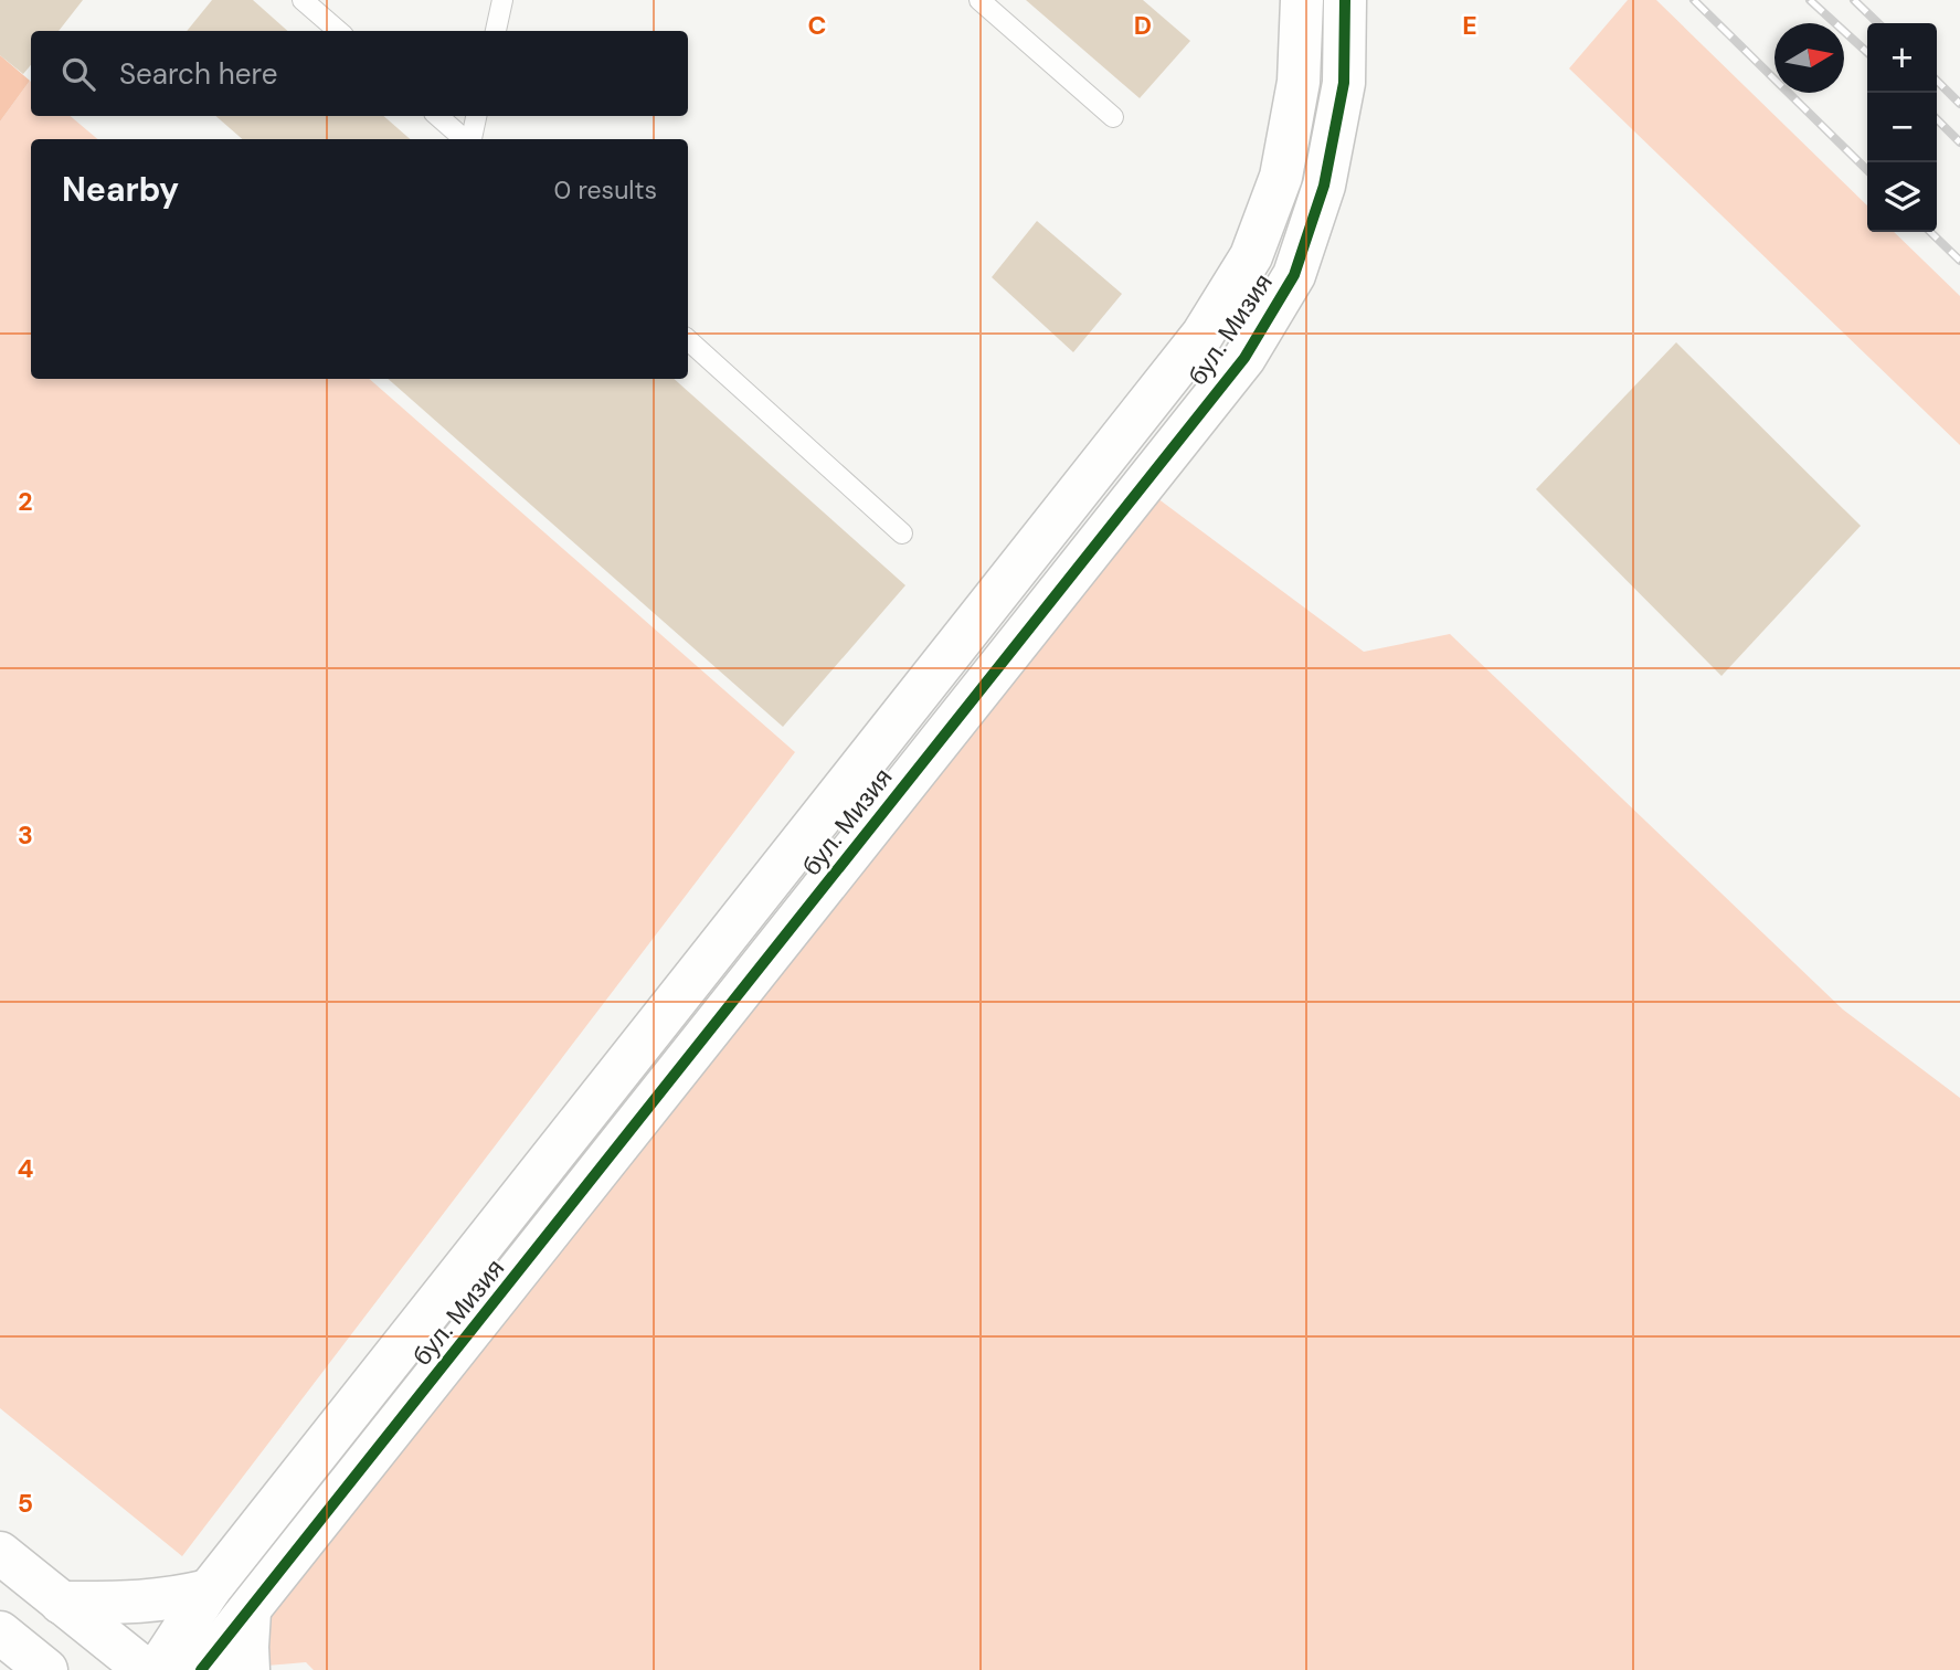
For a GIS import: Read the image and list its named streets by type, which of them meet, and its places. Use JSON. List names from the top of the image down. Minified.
{"streets":{"street":["бул. Мизия"]},"north":"right","page":{"map_buttons":["+","−"],"search":"Search here","heading":["Nearby","0 results"]},"grid":{"columns":["C","D","E"],"rows":["2","3","4","5"]}}
